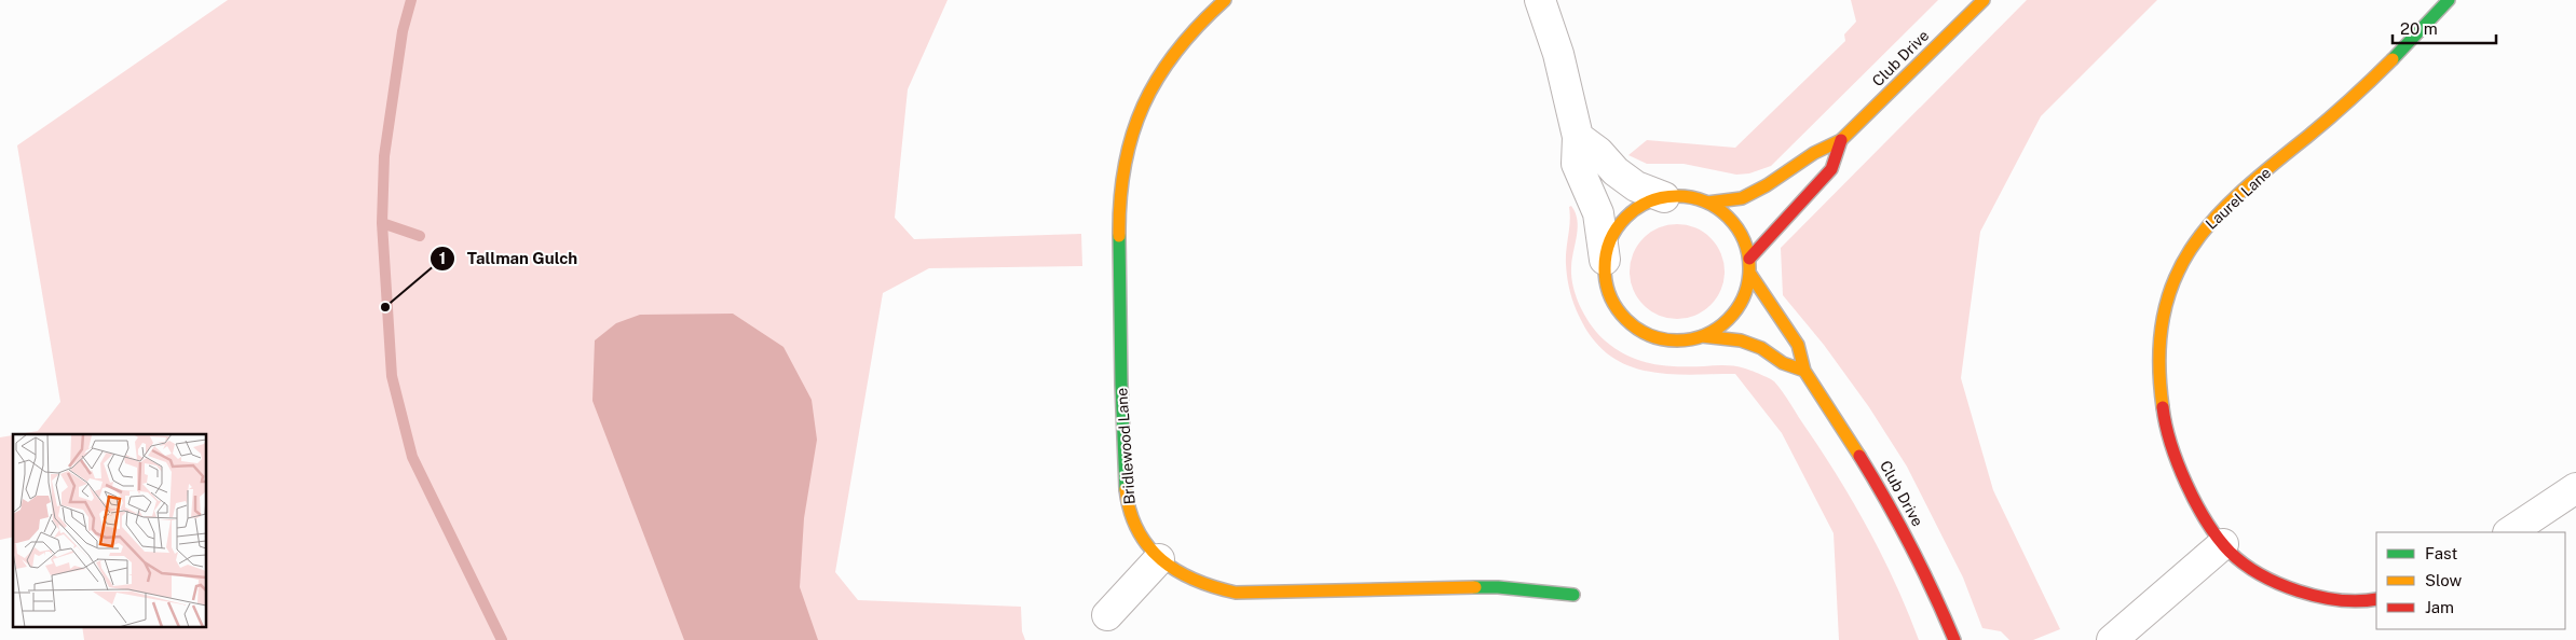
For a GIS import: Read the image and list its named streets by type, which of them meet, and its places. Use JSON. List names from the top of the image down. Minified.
{"streets":{"street":["Club Drive","Laurel Lane","Bridlewood Lane"]},"places":["Tallman Gulch"],"legend":["Fast","Slow","Jam"],"scale_bar":"20 m"}
